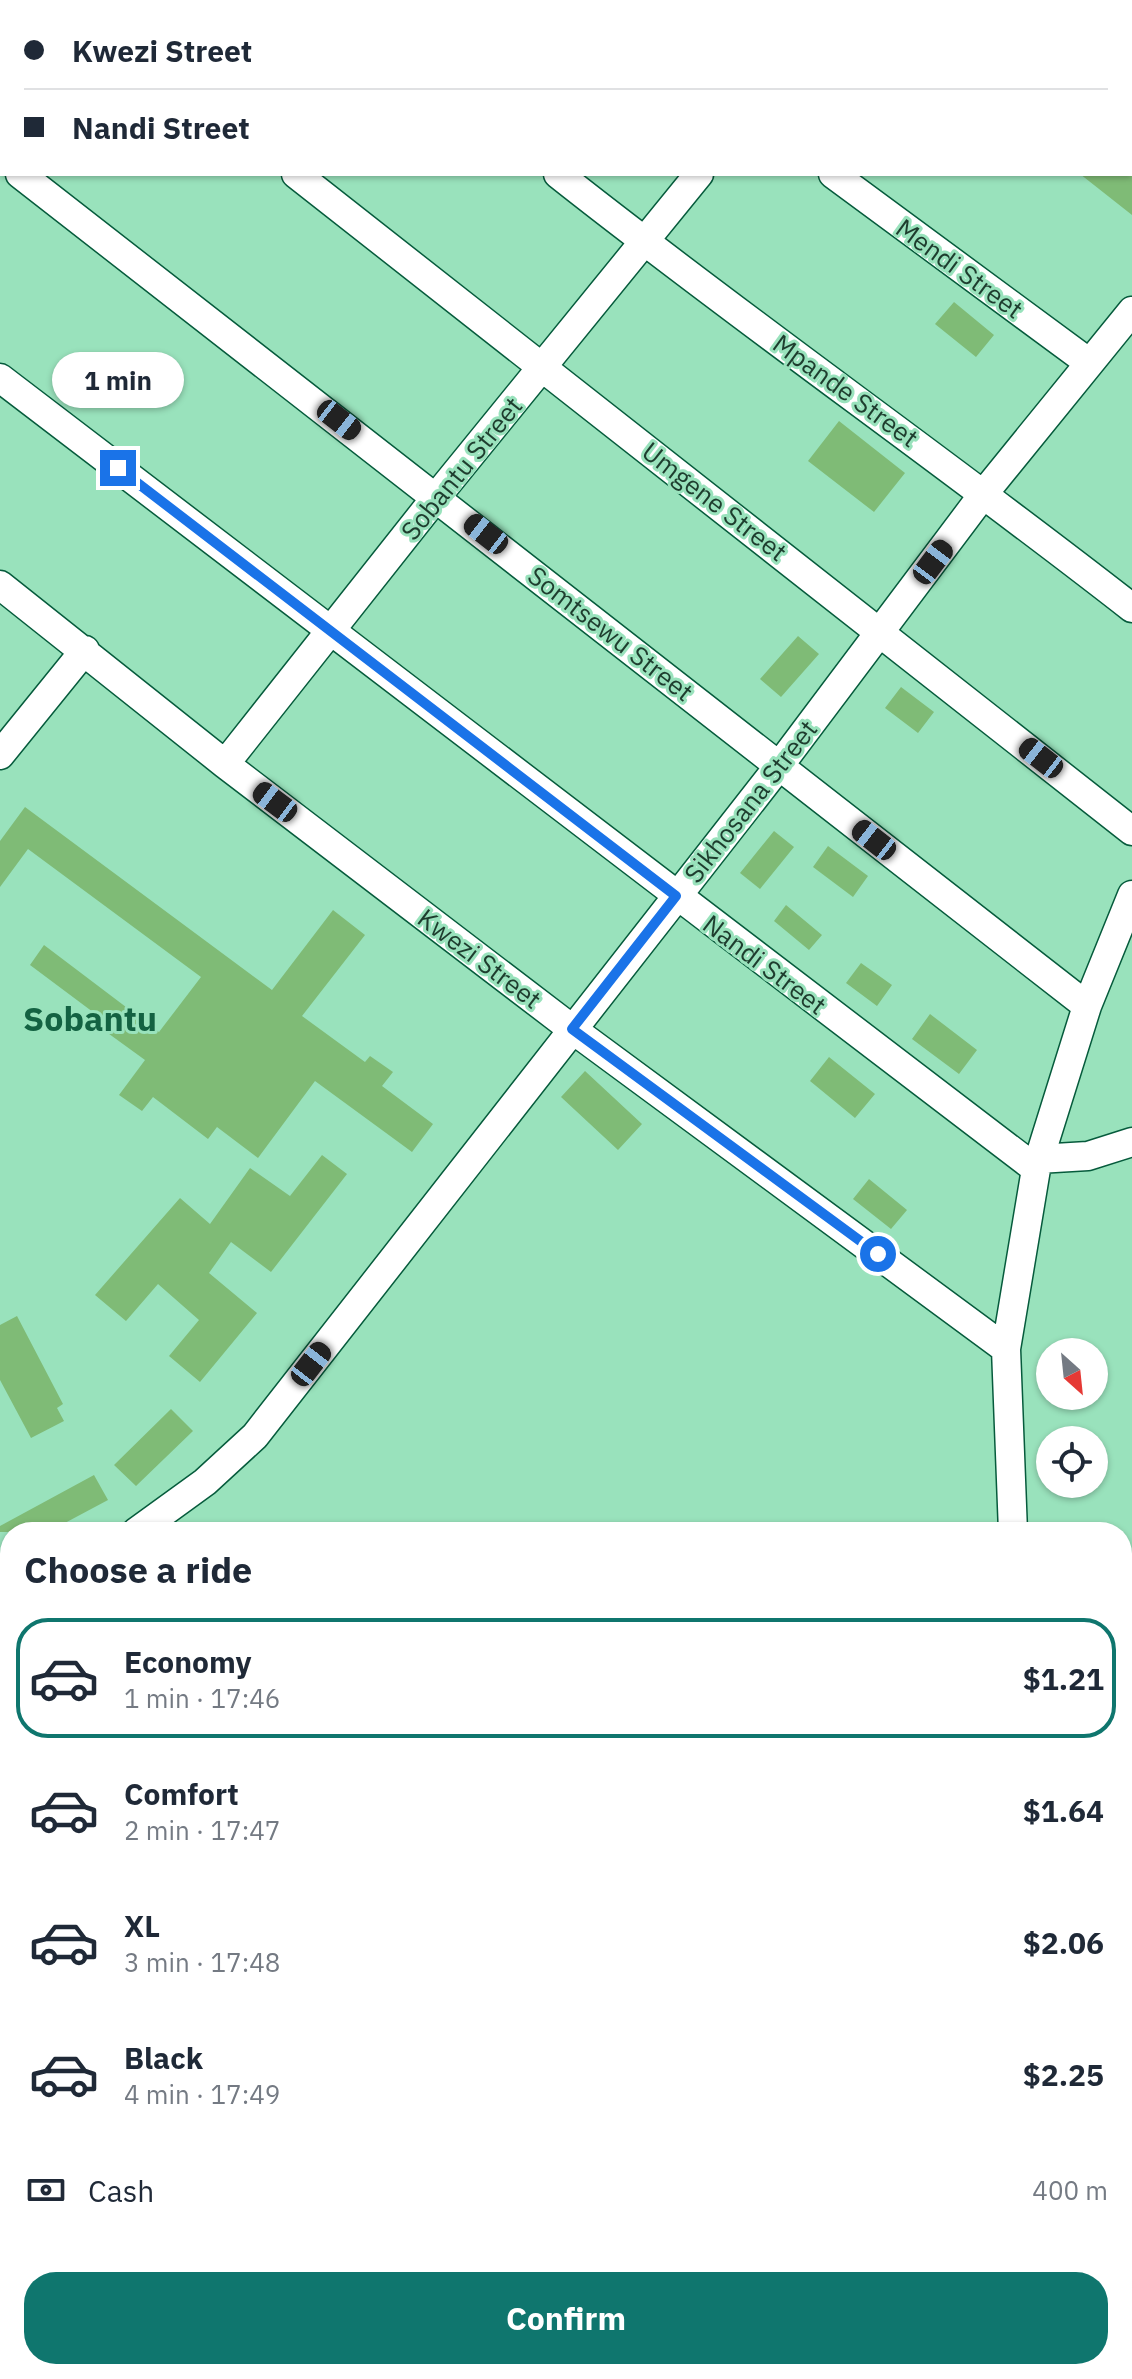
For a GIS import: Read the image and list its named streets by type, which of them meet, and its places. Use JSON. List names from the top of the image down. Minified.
{"streets":{"street":["Mendi Street","Mpande Street","Sobantu Street","Umgene Street","Somtsewu Street","Sikhosana Street","Kwezi Street","Nandi Street"]},"crossings":[["Mendi Street","Sikhosana Street"],["Mpande Street","Sobantu Street"],["Mpande Street","Sikhosana Street"],["Sobantu Street","Umgene Street"],["Sobantu Street","Somtsewu Street"],["Sobantu Street","Kwezi Street"],["Sobantu Street","Nandi Street"],["Umgene Street","Sikhosana Street"],["Somtsewu Street","Sikhosana Street"],["Sikhosana Street","Kwezi Street"],["Sikhosana Street","Nandi Street"]],"districts":["Sobantu"],"north":"bottom right","page":{"banner":["Kwezi Street","Nandi Street"],"bubble":"1 min","heading":"Choose a ride","list":[{"name":"Economy","note":"1 min · 17:46","value":"$1.21"},{"name":"Comfort","note":"2 min · 17:47","value":"$1.64"},{"name":"XL","note":"3 min · 17:48","value":"$2.06"},{"name":"Black","note":"4 min · 17:49","value":"$2.25"}],"pay":["Cash","400 m"],"buttons":"Confirm"}}
